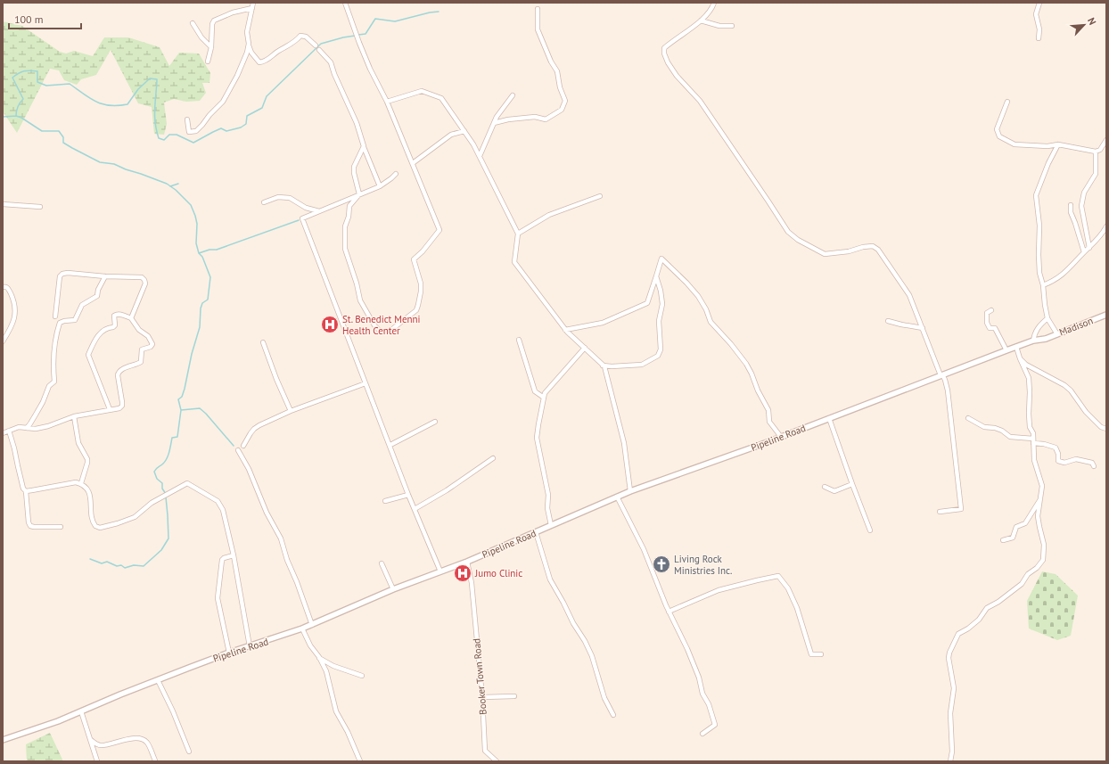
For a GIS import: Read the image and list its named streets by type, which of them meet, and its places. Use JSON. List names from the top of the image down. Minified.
{"streets":{"street":["Madison","Pipeline Road","Booker Town Road"]},"crossings":[["Madison","Pipeline Road"],["Pipeline Road","Booker Town Road"]],"places":{"hospital":["St. Benedict Menni Health Center","Jumo Clinic"],"church":["Living Rock Ministries Inc."]},"scale_bar":"100 m","north":"top right"}
